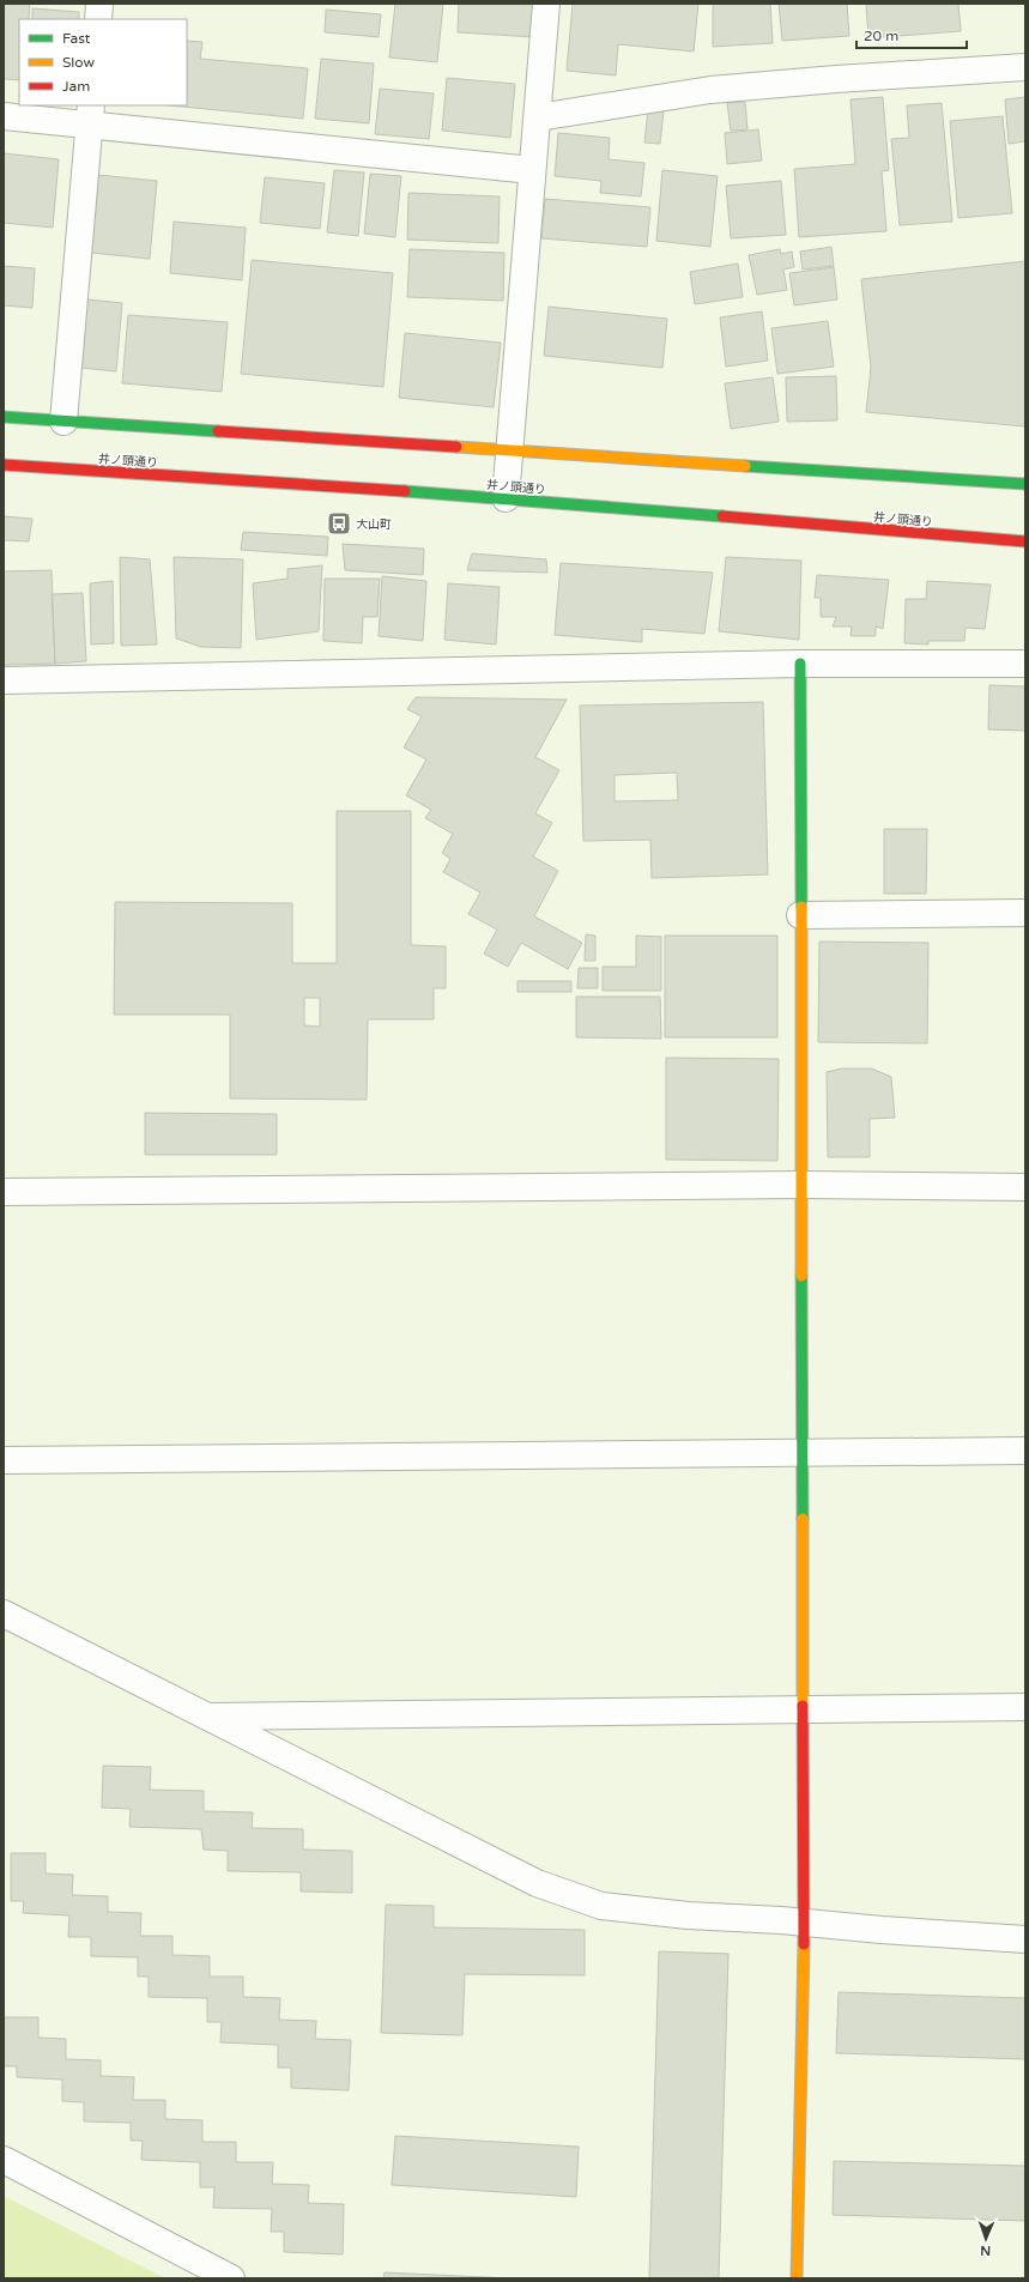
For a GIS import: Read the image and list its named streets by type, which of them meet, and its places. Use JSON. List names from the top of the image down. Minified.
{"streets":{"main road":["井ノ頭通り"]},"places":{"bus stop":["大山町"]},"legend":["Fast","Slow","Jam"],"scale_bar":"20 m","north":"bottom"}
